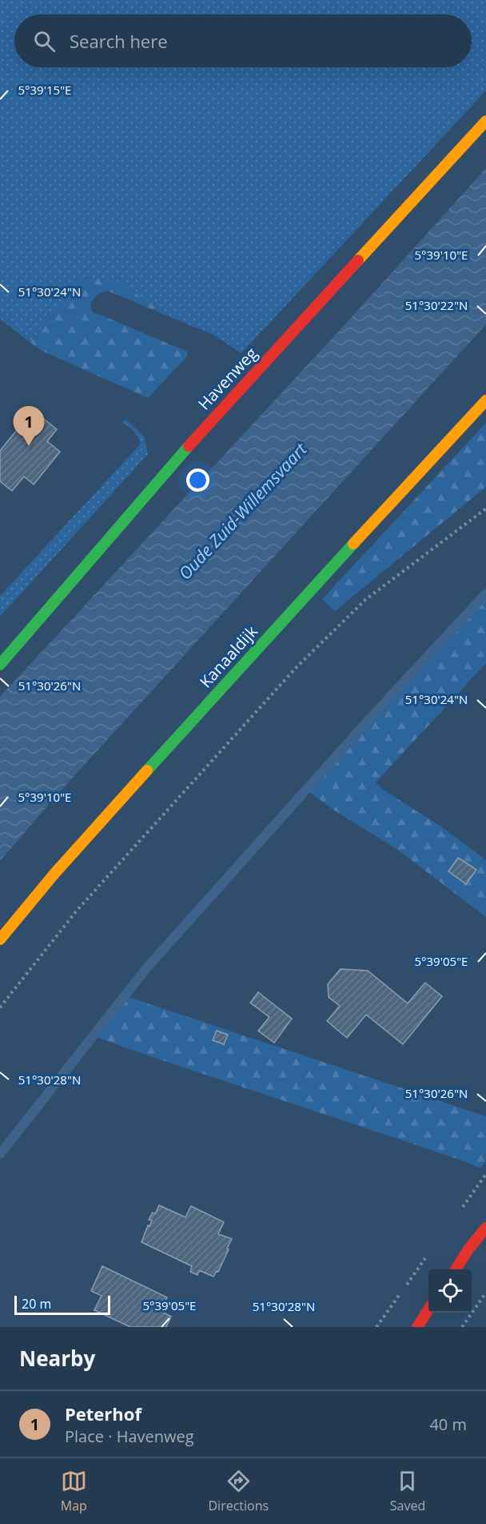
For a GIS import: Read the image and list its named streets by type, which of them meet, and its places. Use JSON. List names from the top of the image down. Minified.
{"streets":{"street":["Havenweg","Kanaaldijk"]},"water":["Oude Zuid-Willemsvaart"],"scale_bar":"20 m","page":{"search":"Search here","pins":"1","scale":"20 m","heading":"Nearby","list":[{"mark":"1","name":"Peterhof","note":"Place · Havenweg","value":"40 m"}],"nav":["Map","Directions","Saved"]},"coordinates":["5°39'15\"E","5°39'10\"E","51°30'24\"N","51°30'22\"N","51°30'26\"N","5°39'05\"E","51°30'28\"N"]}
